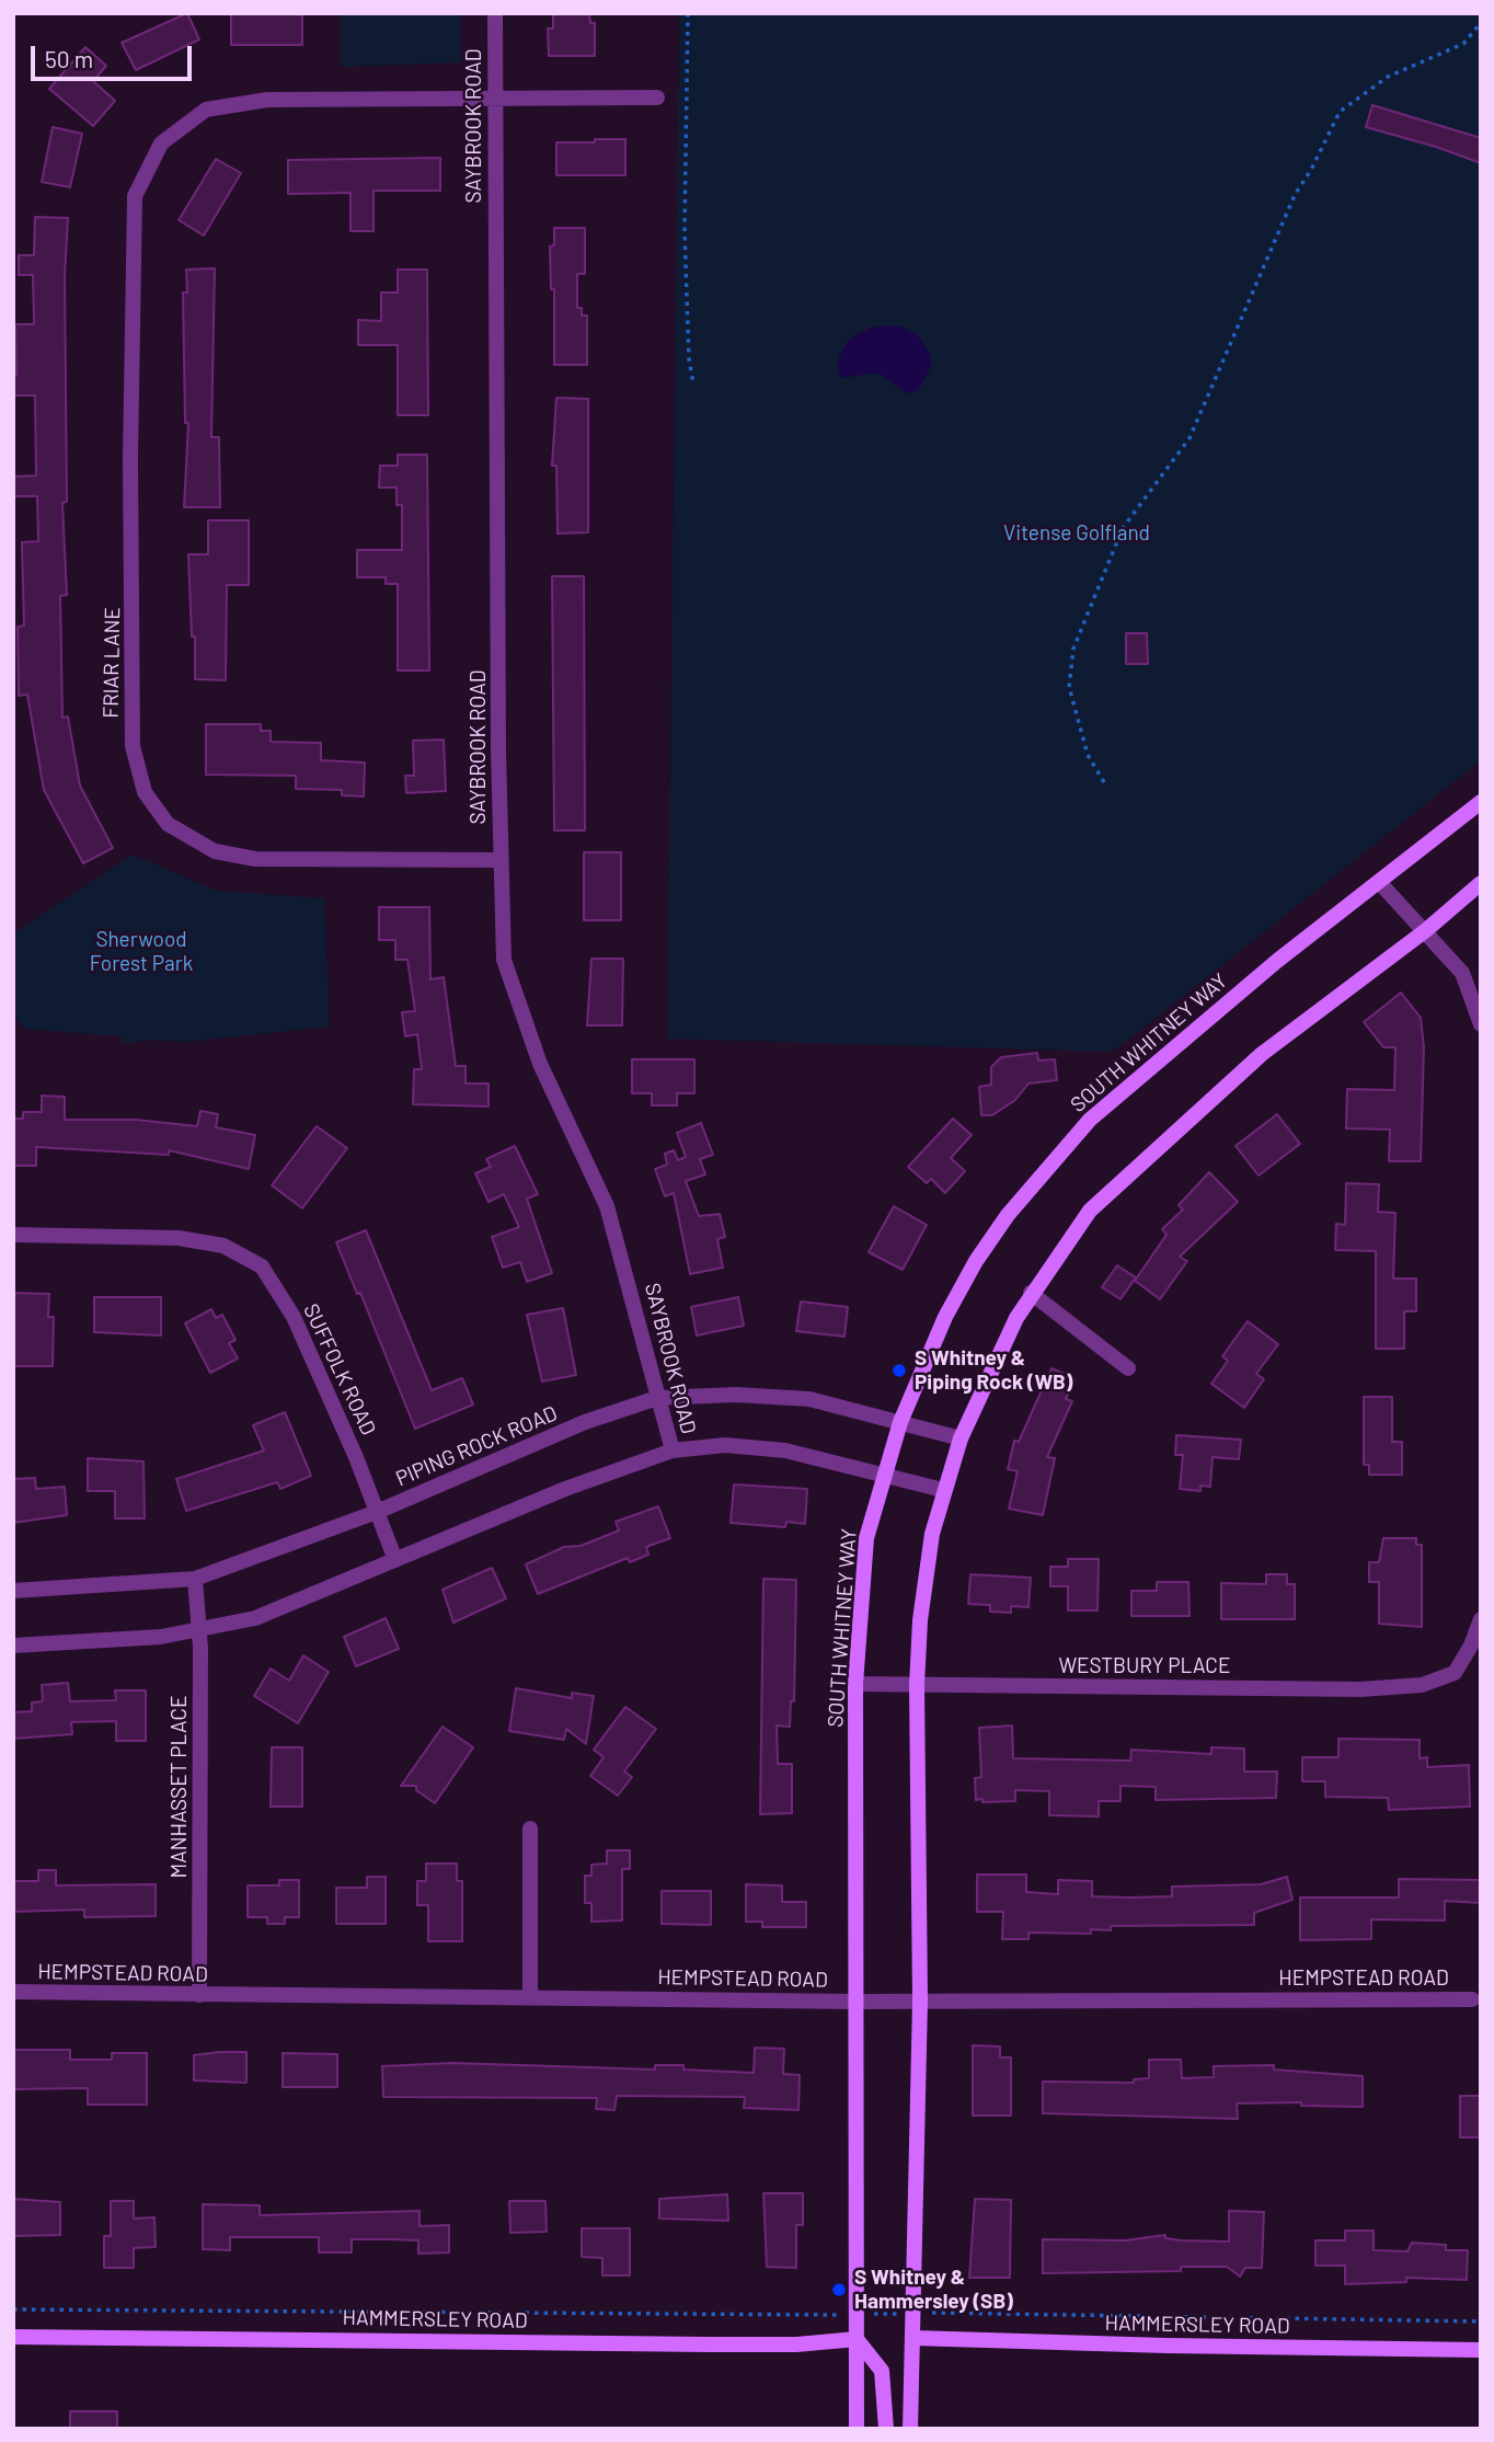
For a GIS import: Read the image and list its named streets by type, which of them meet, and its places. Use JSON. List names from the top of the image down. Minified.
{"streets":{"main road":["SOUTH WHITNEY WAY","HAMMERSLEY ROAD"],"street":["SAYBROOK ROAD","FRIAR LANE","SUFFOLK ROAD","PIPING ROCK ROAD","WESTBURY PLACE","MANHASSET PLACE","HEMPSTEAD ROAD"]},"crossings":[["SAYBROOK ROAD","FRIAR LANE"],["SAYBROOK ROAD","PIPING ROCK ROAD"],["SOUTH WHITNEY WAY","PIPING ROCK ROAD"],["SOUTH WHITNEY WAY","WESTBURY PLACE"],["SOUTH WHITNEY WAY","HEMPSTEAD ROAD"],["SOUTH WHITNEY WAY","HAMMERSLEY ROAD"],["SUFFOLK ROAD","PIPING ROCK ROAD"],["PIPING ROCK ROAD","MANHASSET PLACE"],["MANHASSET PLACE","HEMPSTEAD ROAD"]],"parks":["Vitense Golfland","Sherwood Forest Park"],"places":["S Whitney & Piping Rock (WB)","S Whitney & Hammersley (SB)"],"scale_bar":"50 m"}
